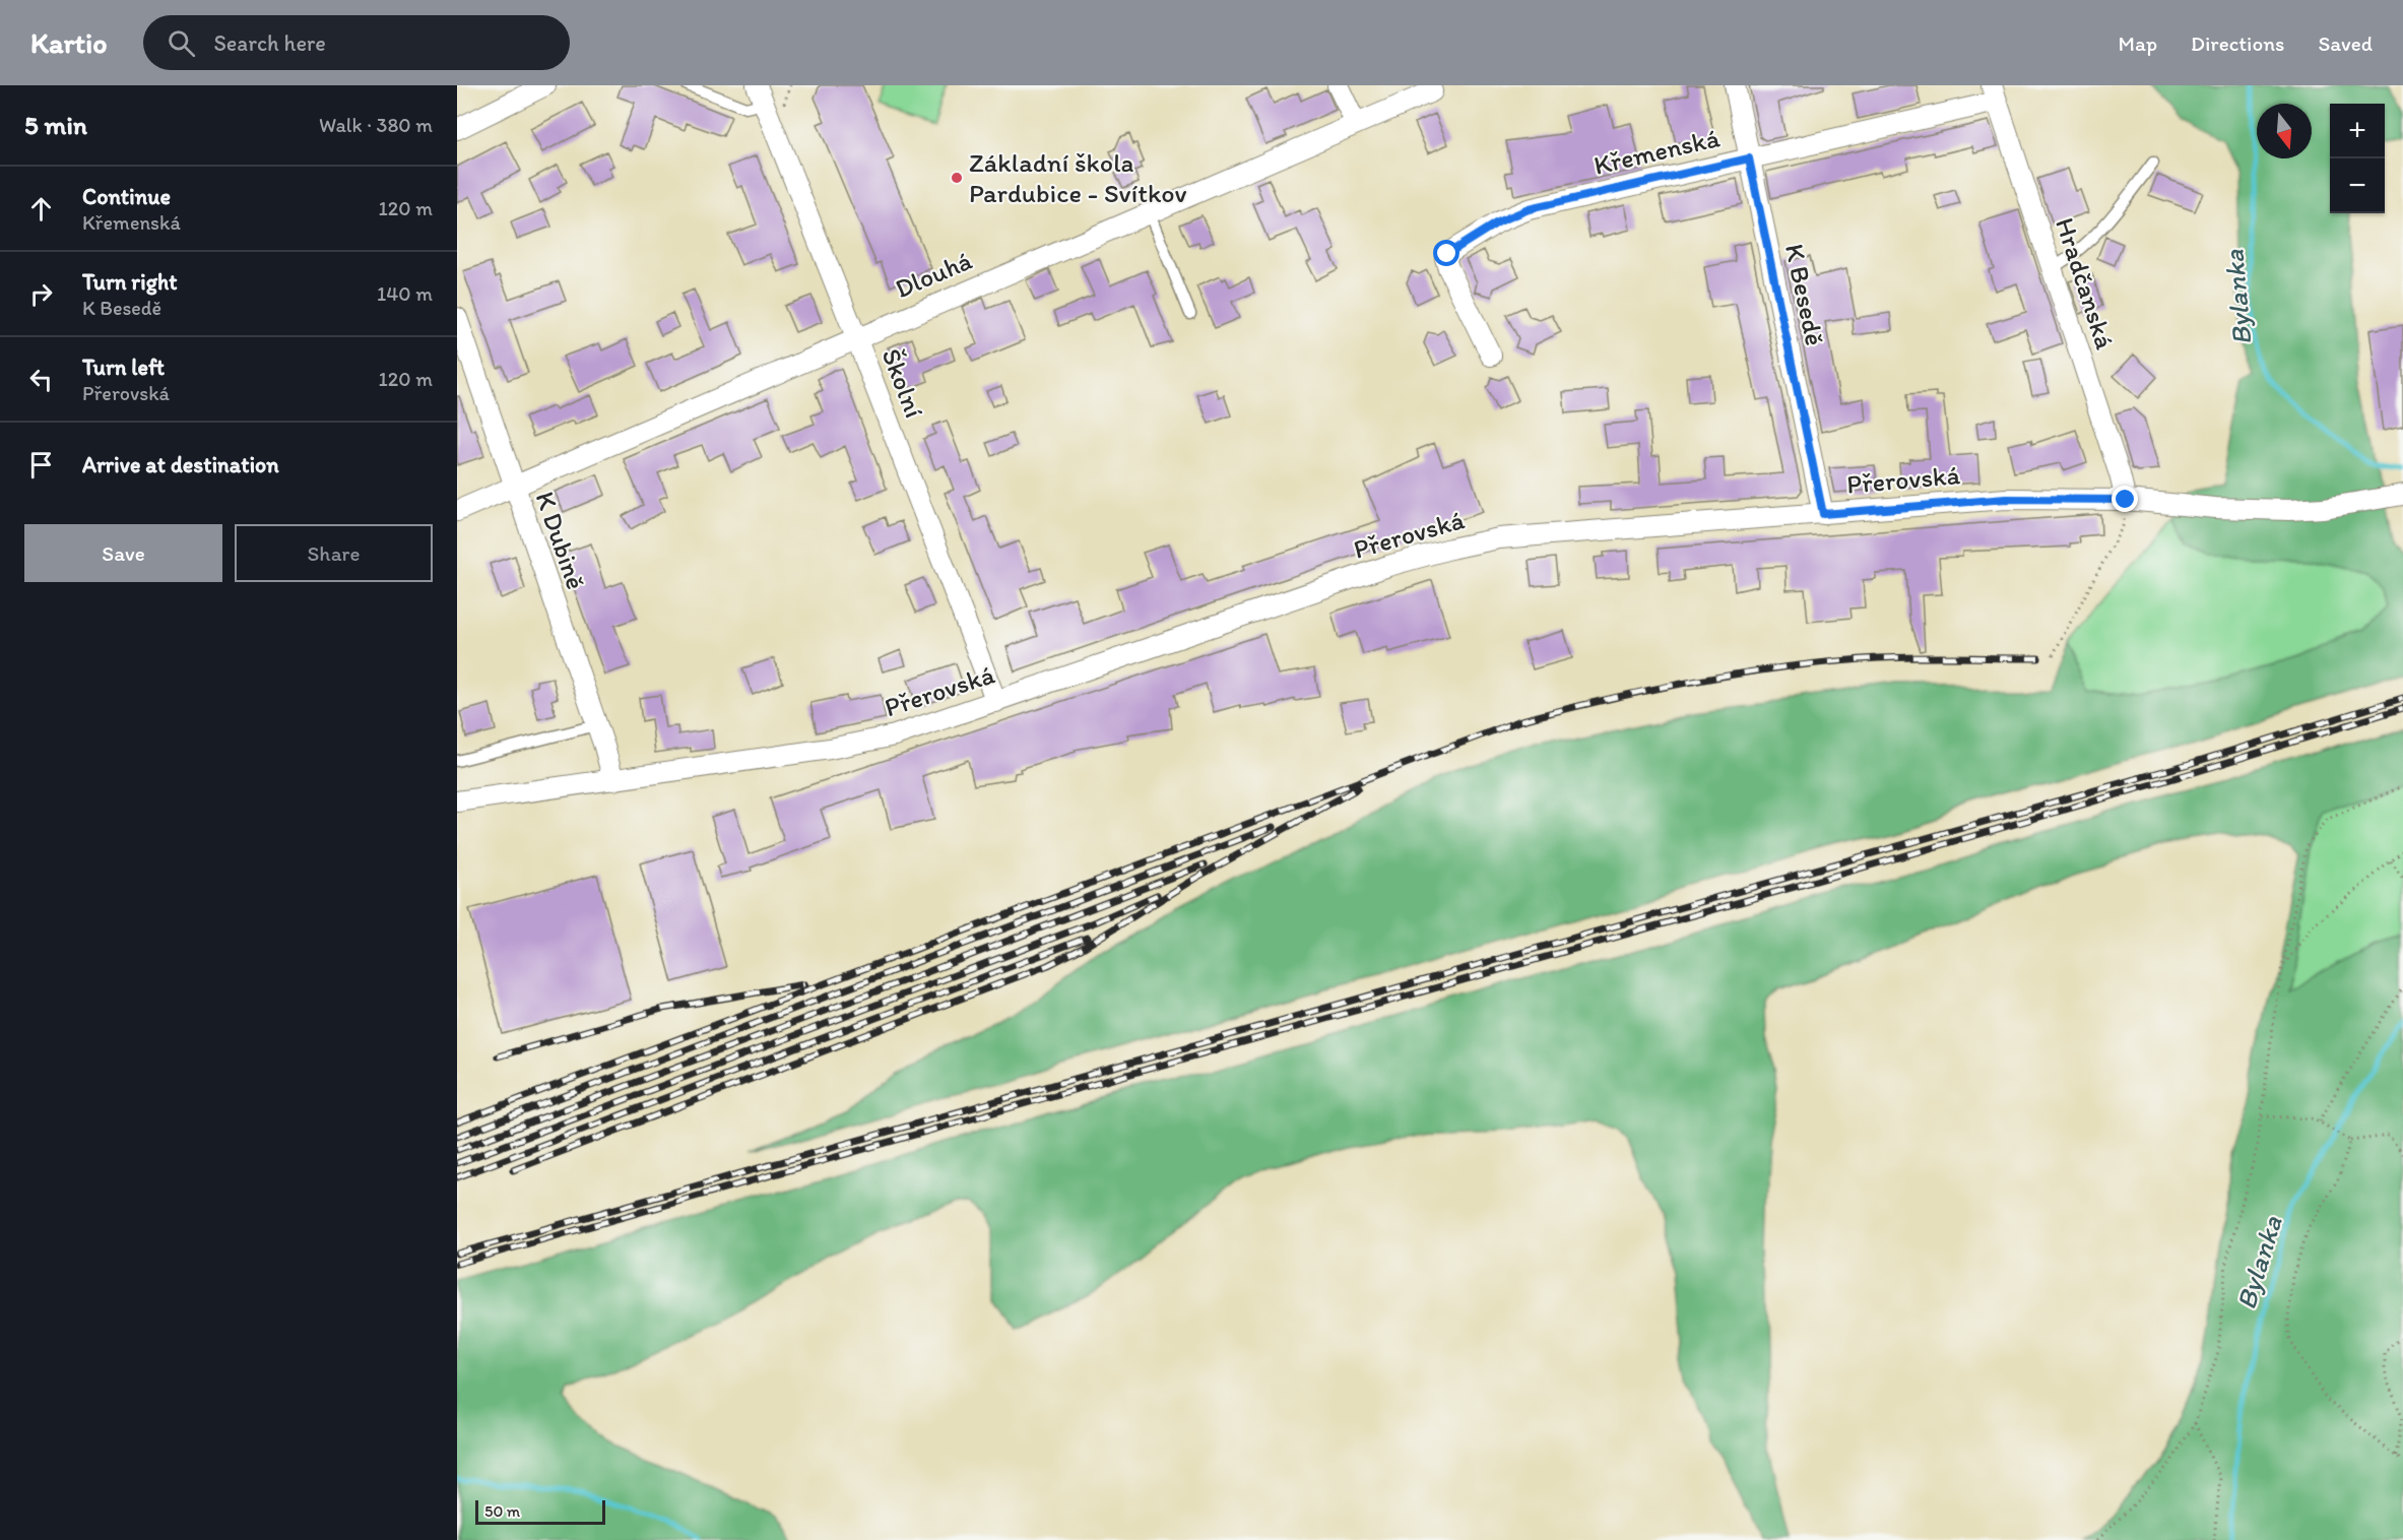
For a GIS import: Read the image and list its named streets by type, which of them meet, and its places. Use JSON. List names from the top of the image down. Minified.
{"streets":{"street":["Křemenská","Dlouhá","Hradčanská","K Besedě","Školní","Přerovská","K Dubině"]},"crossings":[["Křemenská","Hradčanská"],["Křemenská","K Besedě"],["Dlouhá","Školní"],["Dlouhá","K Dubině"],["Hradčanská","Přerovská"],["K Besedě","Přerovská"],["Školní","Přerovská"],["Přerovská","K Dubině"]],"water":["Bylanka"],"places":["Základní škola Pardubice - Svítkov"],"scale_bar":"50 m","north":"bottom","page":{"header":"Kartio","search":"Search here","nav":["Map","Directions","Saved"],"heading":["5 min","Walk · 380 m"],"map_buttons":["+","−"],"list":[["Continue","Křemenská","120 m"],["Turn right","K Besedě","140 m"],["Turn left","Přerovská","120 m"],"Arrive at destination"],"buttons":["Save","Share"],"scale":"50 m"}}
